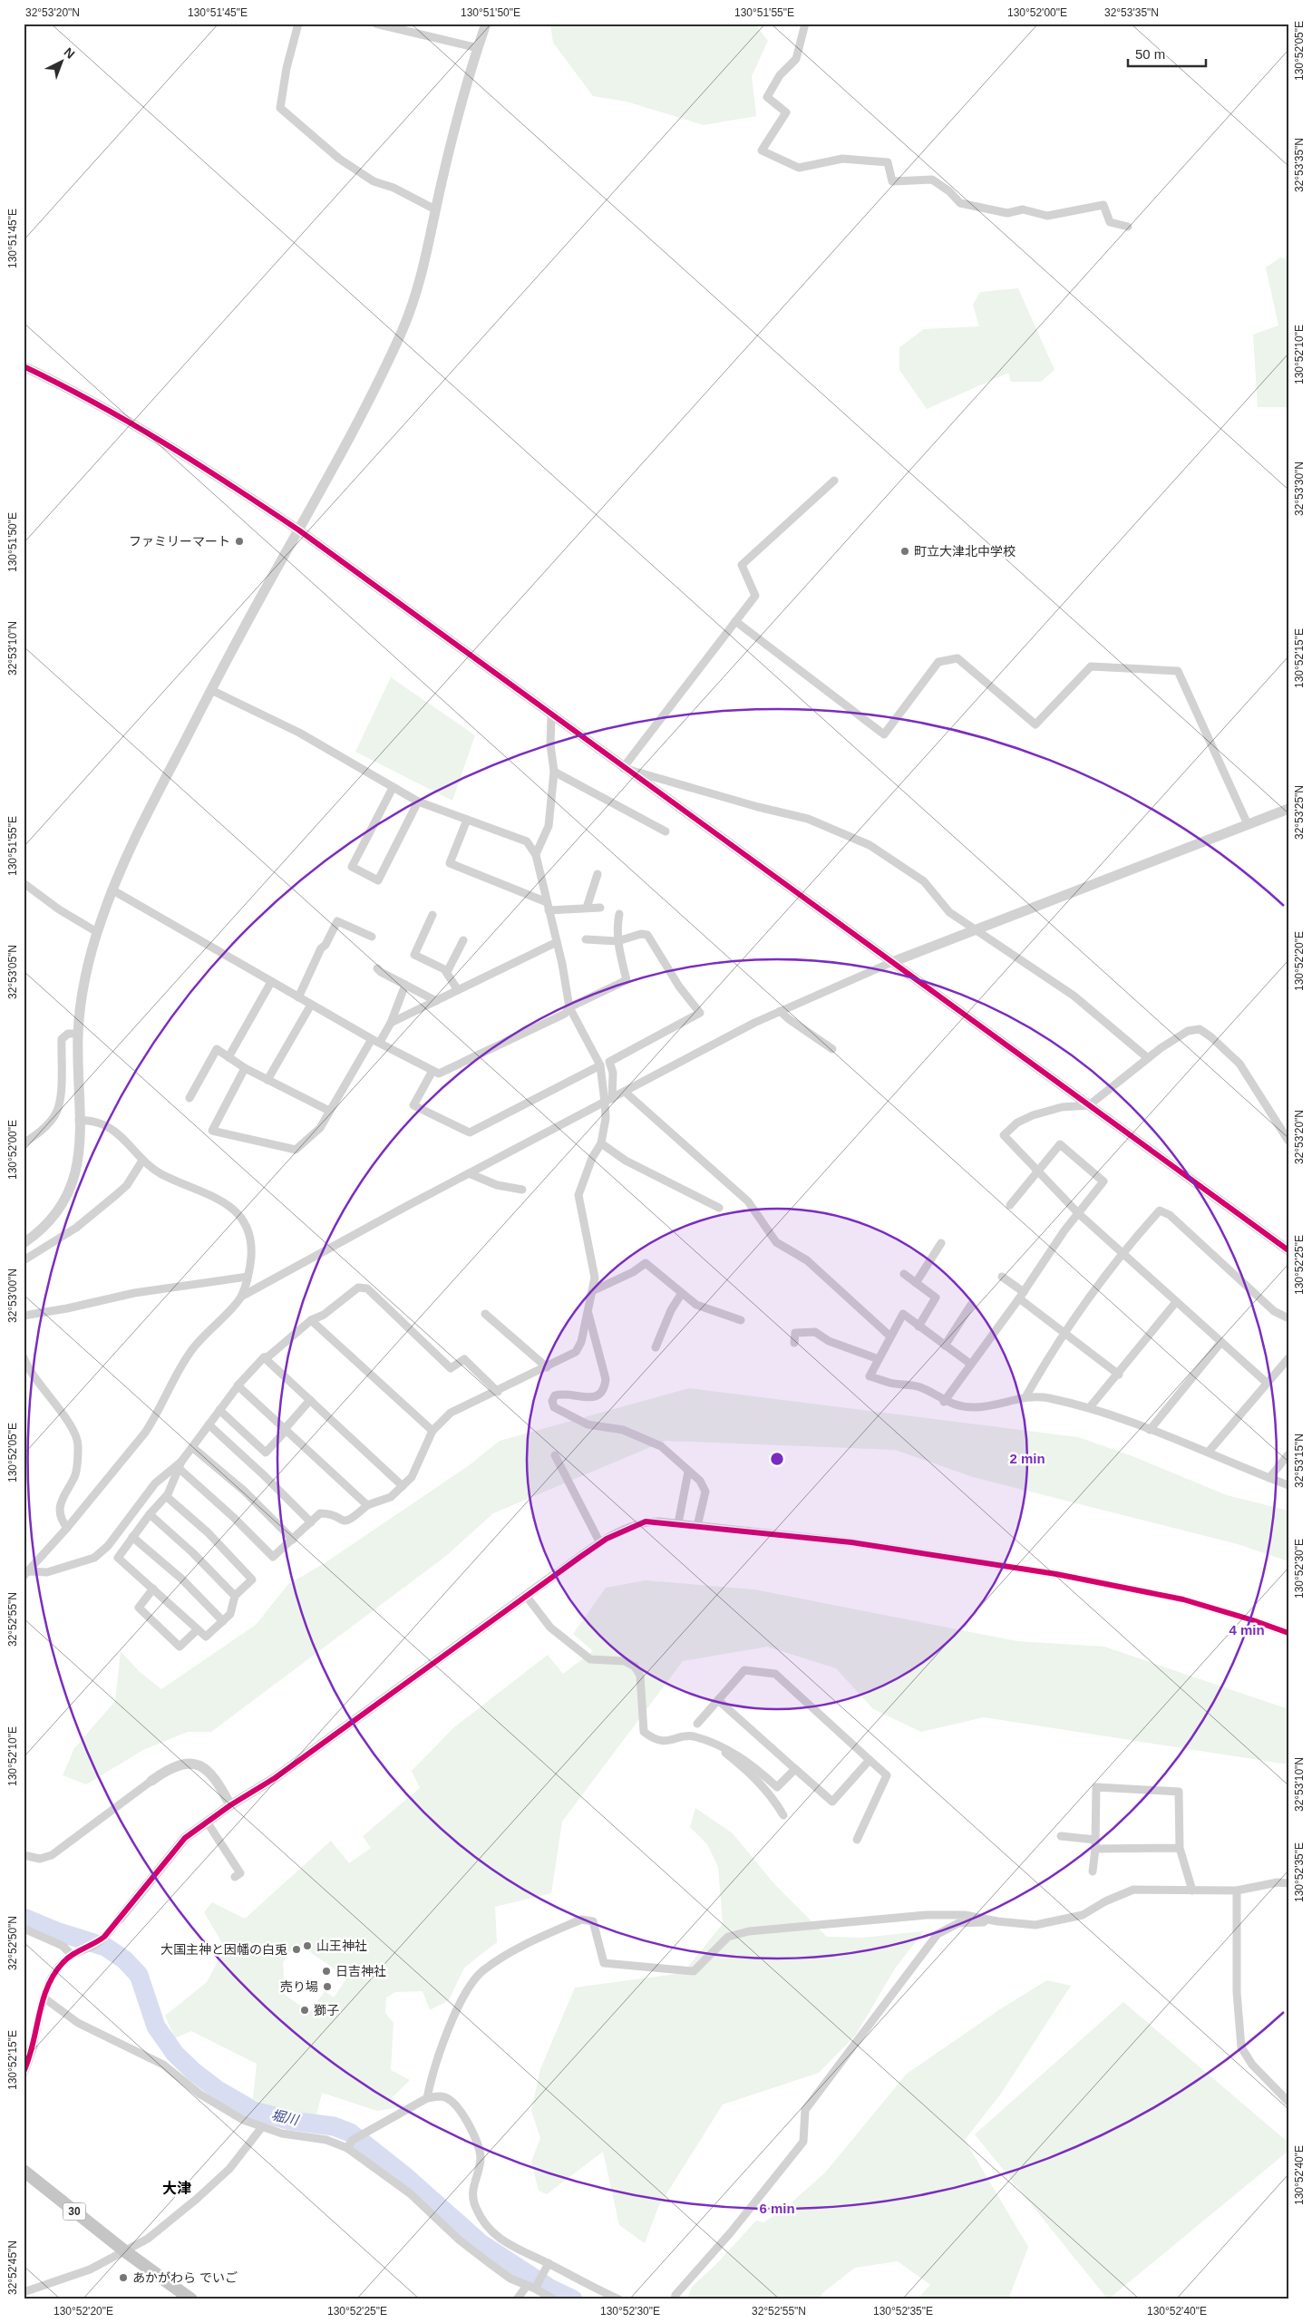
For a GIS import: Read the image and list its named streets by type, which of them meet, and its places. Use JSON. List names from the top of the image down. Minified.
{"streets":{"main road":["30"]},"districts":["大津"],"water":["堀川"],"places":["ファミリーマート","町立大津北中学校","山王神社","大国主神と因幡の白兎","日吉神社","売り場","獅子","あかがわら でいご"],"scale_bar":"50 m","north":"top right","coordinates":["32°53'20\"N","130°51'45\"E","130°51'50\"E","130°51'55\"E","130°52'00\"E","32°53'35\"N","130°52'05\"E","130°52'10\"E","32°53'30\"N","32°53'10\"N","130°52'15\"E","32°53'25\"N","130°52'20\"E","32°53'05\"N","130°52'25\"E","32°53'00\"N","32°53'15\"N","130°52'30\"E","32°52'55\"N","130°52'35\"E","32°52'50\"N","130°52'40\"E","32°52'45\"N"],"rings":["2 min","4 min","6 min"]}
